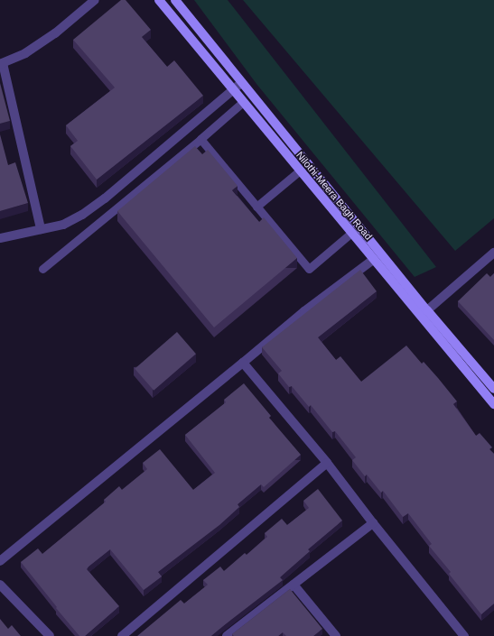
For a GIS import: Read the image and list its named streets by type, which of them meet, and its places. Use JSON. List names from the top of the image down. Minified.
{"streets":{"street":["Nilothi-Meera Bagh Road"]}}
